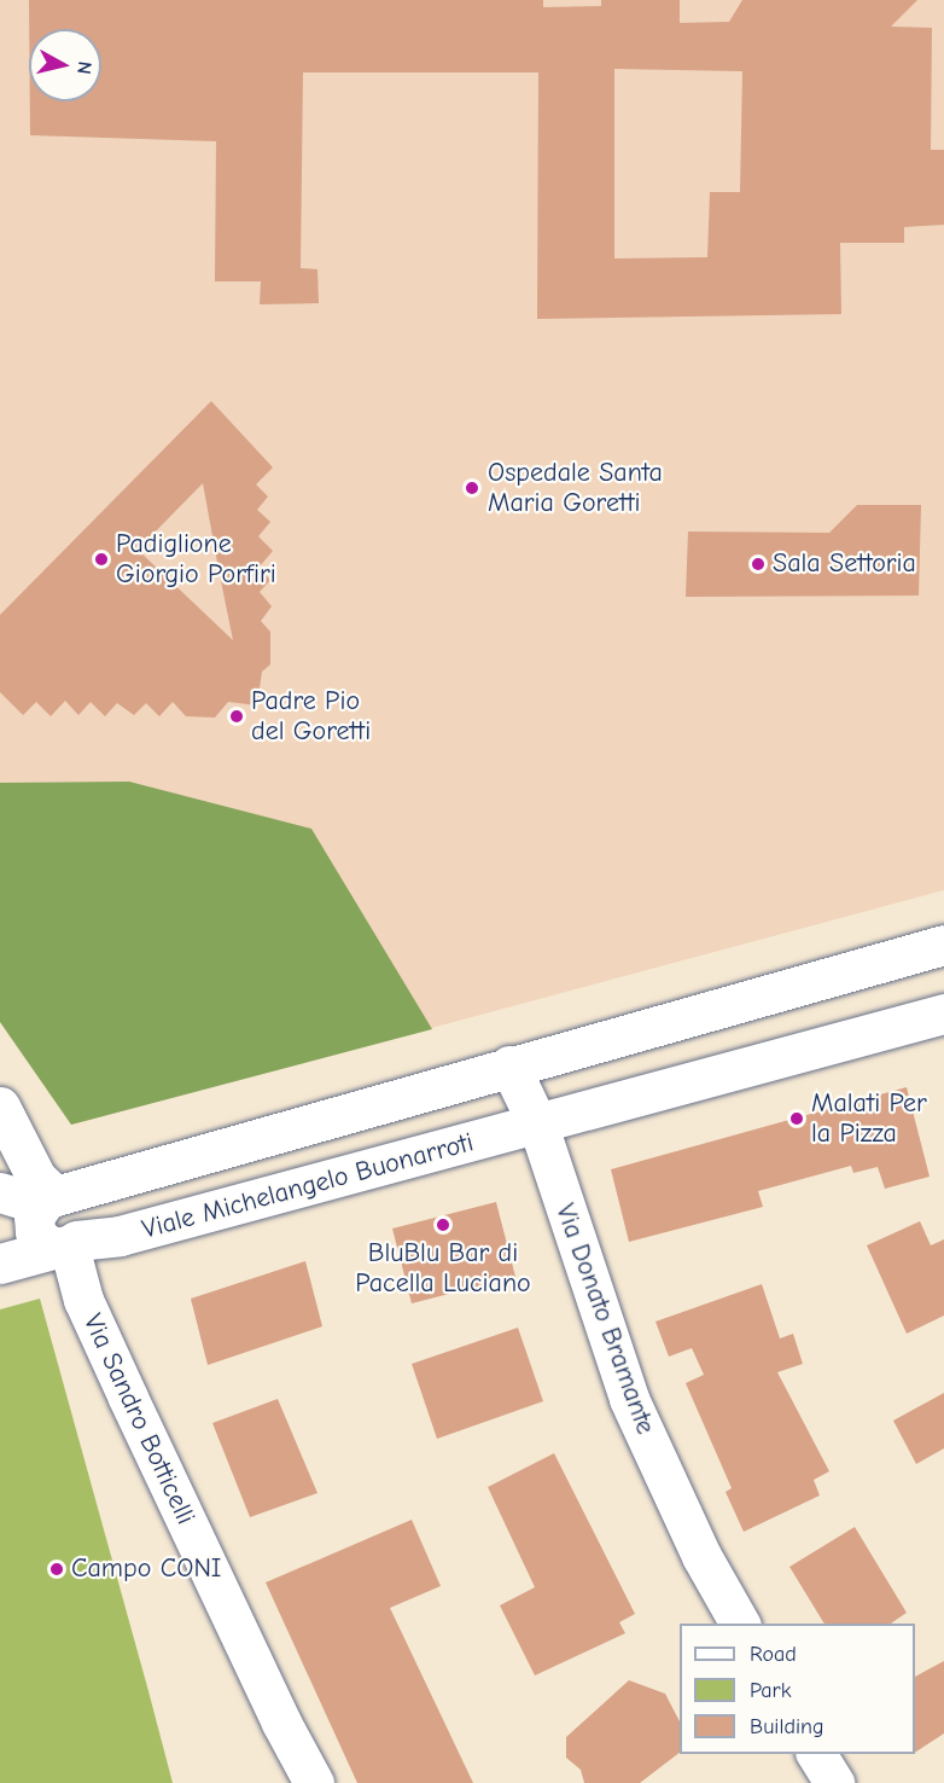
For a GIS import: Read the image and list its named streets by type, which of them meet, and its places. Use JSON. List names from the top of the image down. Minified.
{"streets":{"street":["Viale Michelangelo Buonarroti","Via Donato Bramante","Via Sandro Botticelli"]},"crossings":[["Viale Michelangelo Buonarroti","Via Donato Bramante"],["Viale Michelangelo Buonarroti","Via Sandro Botticelli"]],"places":["Ospedale Santa Maria Goretti","Padiglione Giorgio Porfiri","Sala Settoria","Padre Pio del Goretti","Malati Per la Pizza","BluBlu Bar di Pacella Luciano","Campo CONI"],"legend":["Road","Park","Building"],"north":"right"}
